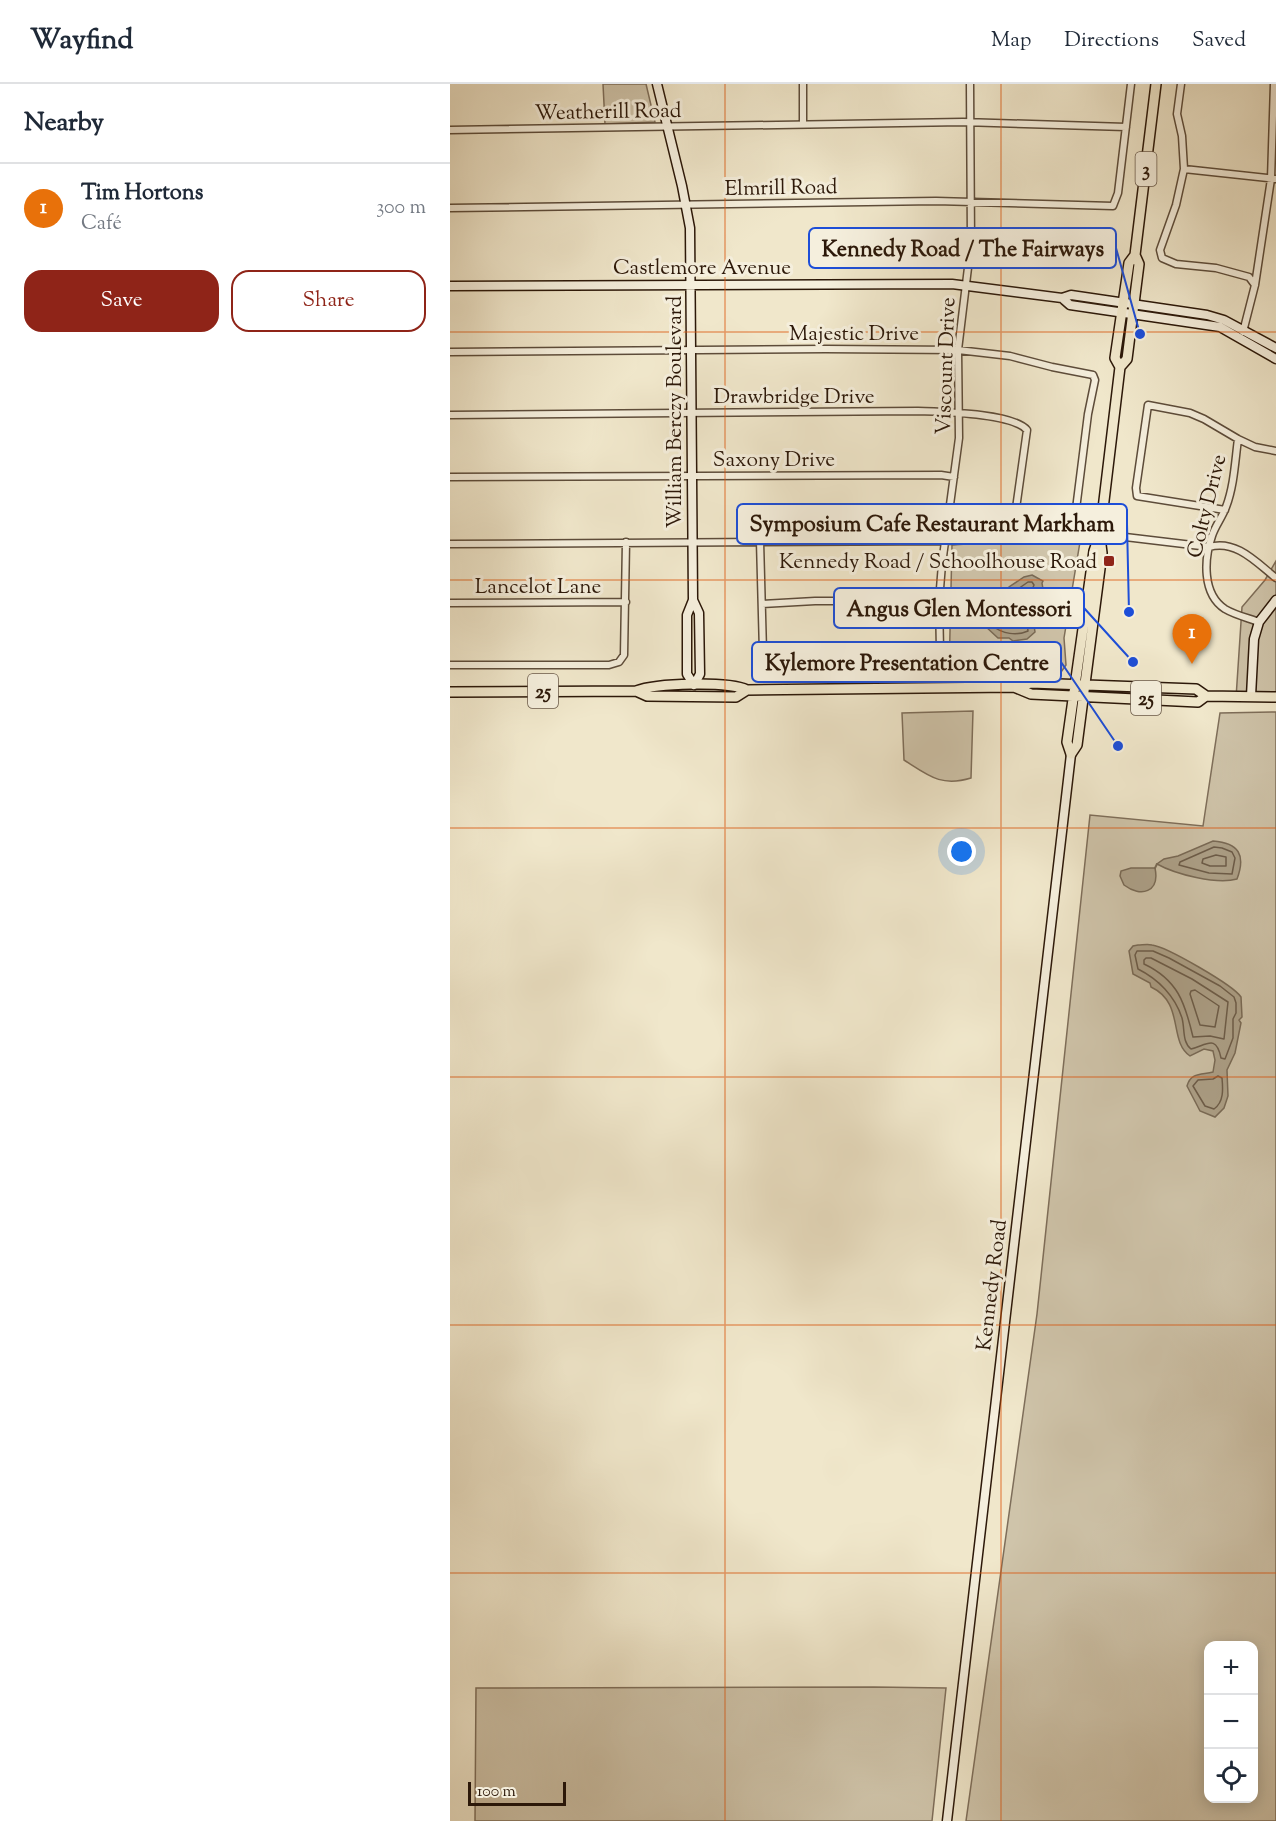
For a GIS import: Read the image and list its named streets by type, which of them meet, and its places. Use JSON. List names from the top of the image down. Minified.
{"streets":{"main road":["3","25","Kennedy Road"],"street":["Weatherill Road","Elmrill Road","Castlemore Avenue","Majestic Drive","Viscount Drive","Drawbridge Drive","William Berczy Boulevard","Saxony Drive","Colty Drive","Lancelot Lane"]},"crossings":[["Weatherill Road","Elmrill Road"],["Weatherill Road","Viscount Drive"],["Weatherill Road","William Berczy Boulevard"],["Elmrill Road","Viscount Drive"],["Elmrill Road","William Berczy Boulevard"],["Castlemore Avenue","Viscount Drive"],["Castlemore Avenue","William Berczy Boulevard"],["Castlemore Avenue","Kennedy Road"],["Majestic Drive","Viscount Drive"],["Majestic Drive","Drawbridge Drive"],["Majestic Drive","William Berczy Boulevard"],["Viscount Drive","Drawbridge Drive"],["Viscount Drive","Saxony Drive"],["Drawbridge Drive","William Berczy Boulevard"],["William Berczy Boulevard","Saxony Drive"],["William Berczy Boulevard","25"],["25","Kennedy Road"]],"places":{"other":["Kennedy Road / The Fairways","Symposium Cafe Restaurant Markham","Angus Glen Montessori","Kylemore Presentation Centre"],"transit":["Kennedy Road / Schoolhouse Road"]},"scale_bar":"100 m","page":{"header":"Wayfind","nav":["Map","Directions","Saved"],"heading":"Nearby","list":[{"mark":"1","name":"Tim Hortons","note":"Café","value":"300 m"}],"buttons":["Save","Share"],"pins":"1","map_buttons":["+","−"],"scale":"100 m"}}
